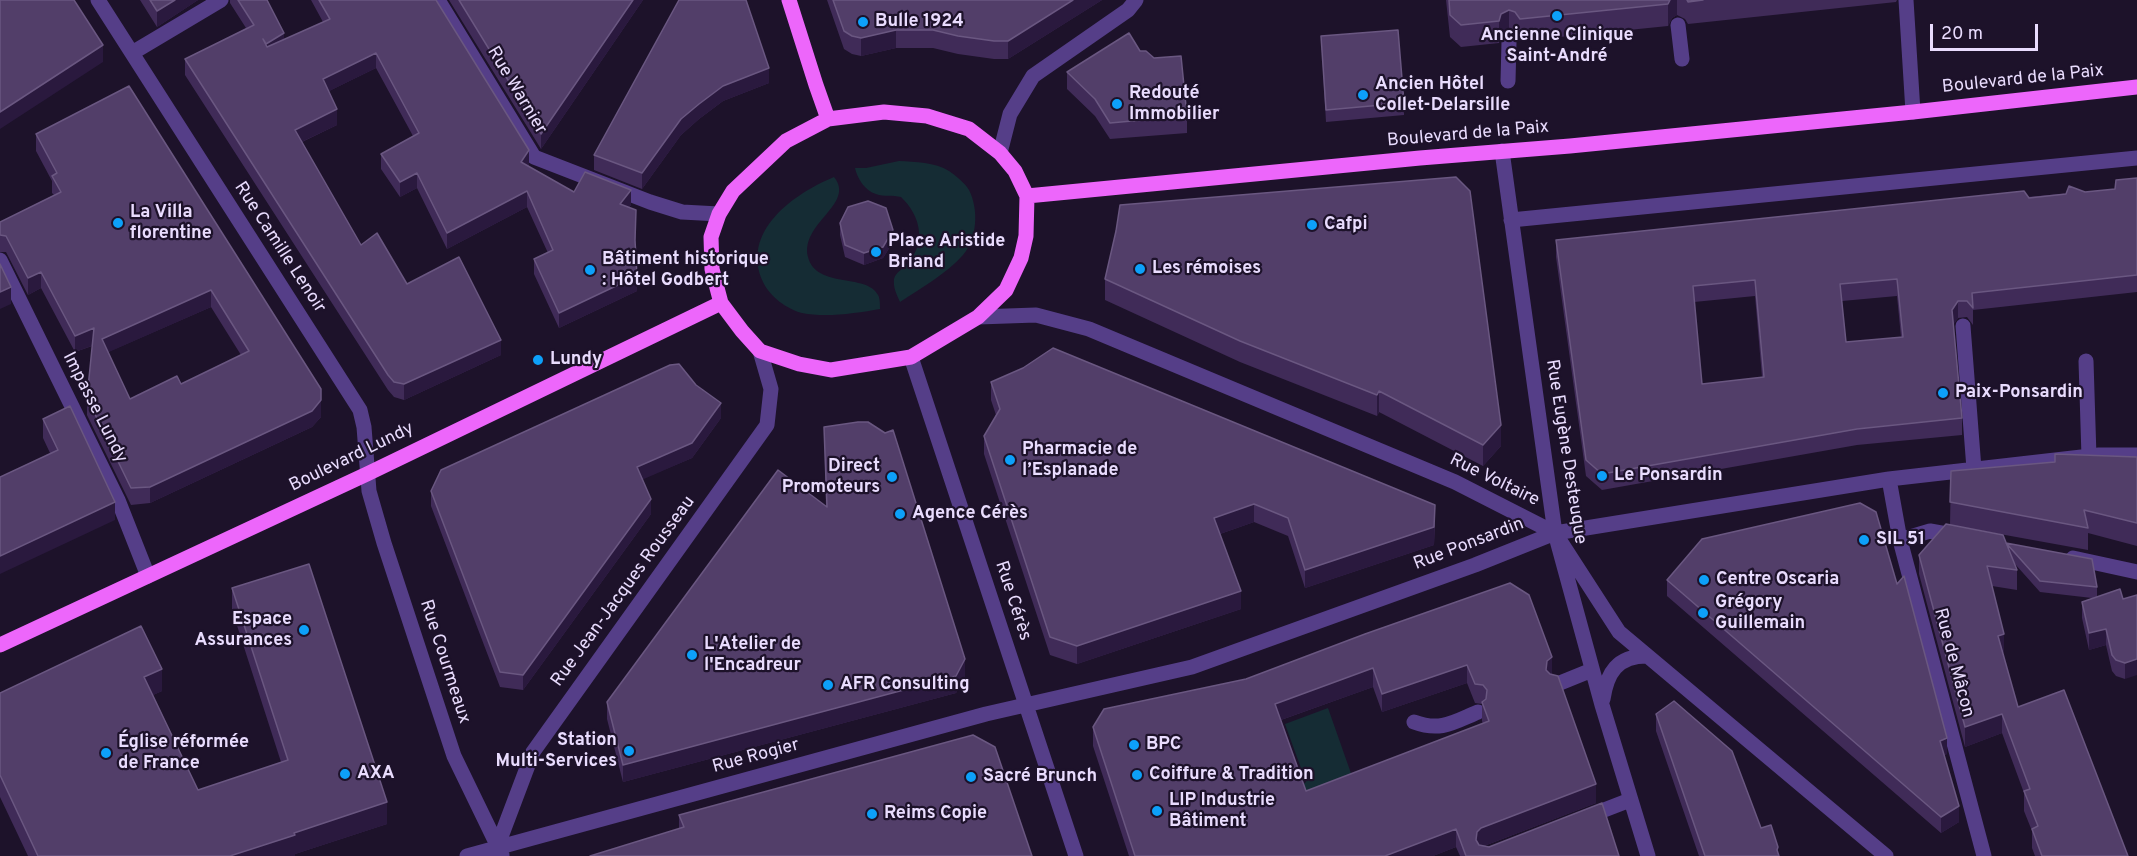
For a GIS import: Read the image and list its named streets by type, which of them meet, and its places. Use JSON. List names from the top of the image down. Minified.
{"streets":{"main road":["Boulevard de la Paix","Boulevard Lundy"],"street":["Rue Warnier","Rue Camille Lenoir","Impasse Lundy","Rue Eugène Desteuque","Rue Voltaire","Rue Ponsardin","Rue Jean-Jacques Rousseau","Rue Cérès","Rue Courmeaux","Rue de Mâcon","Rue Rogier"]},"crossings":[["Boulevard de la Paix","Rue Eugène Desteuque"],["Rue Camille Lenoir","Boulevard Lundy"],["Rue Camille Lenoir","Rue Courmeaux"],["Impasse Lundy","Boulevard Lundy"],["Rue Eugène Desteuque","Rue Voltaire"],["Rue Eugène Desteuque","Rue Ponsardin"],["Boulevard Lundy","Rue Courmeaux"],["Rue Voltaire","Rue Ponsardin"],["Rue Ponsardin","Rue Cérès"],["Rue Ponsardin","Rue de Mâcon"],["Rue Ponsardin","Rue Rogier"],["Rue Jean-Jacques Rousseau","Rue Courmeaux"],["Rue Jean-Jacques Rousseau","Rue Rogier"],["Rue Cérès","Rue Rogier"],["Rue Courmeaux","Rue Rogier"]],"places":["Ancienne Clinique Saint-André","Bulle 1924","Ancien Hôtel Collet-Delarsille","Redouté Immobilier","La Villa florentine","Cafpi","Place Aristide Briand","Les rémoises","Bâtiment historique : Hôtel Godbert","Lundy","Paix-Ponsardin","Pharmacie de l’Esplanade","Le Ponsardin","Direct Promoteurs","Agence Cérès","SIL 51","Centre Oscaria","Grégory Guillemain","Espace Assurances","L'Atelier de l'Encadreur","AFR Consulting","BPC","Station Multi-Services","Église réformée de France","AXA","Coiffure & Tradition","Sacré Brunch","LIP Industrie Bâtiment","Reims Copie"],"scale_bar":"20 m"}
